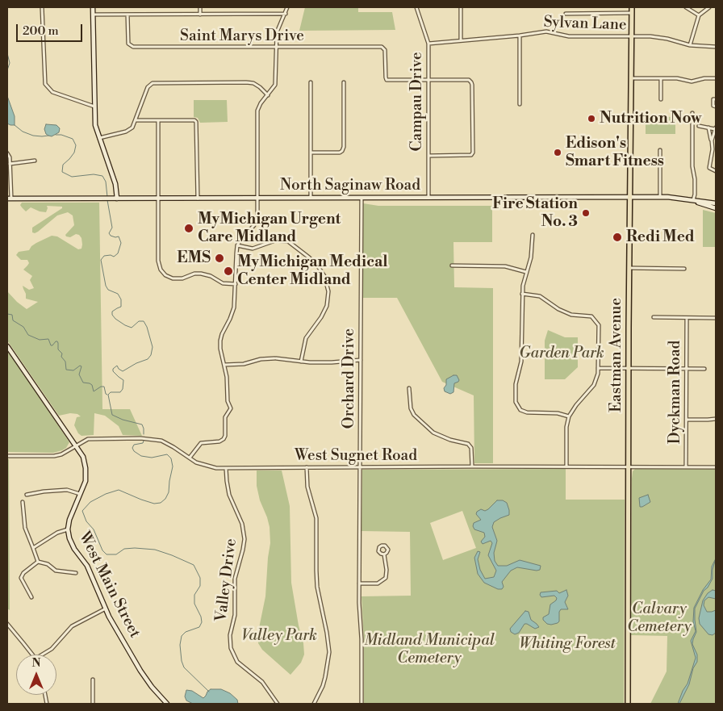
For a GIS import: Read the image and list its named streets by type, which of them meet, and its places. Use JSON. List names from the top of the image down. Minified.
{"streets":{"main road":["North Saginaw Road","Eastman Avenue","West Main Street"],"street":["Sylvan Lane","Saint Marys Drive","Campau Drive","Orchard Drive","Dyckman Road","West Sugnet Road","Valley Drive"]},"crossings":[["Sylvan Lane","Campau Drive"],["Sylvan Lane","Eastman Avenue"],["Saint Marys Drive","Campau Drive"],["Campau Drive","North Saginaw Road"],["North Saginaw Road","Eastman Avenue"],["North Saginaw Road","Orchard Drive"],["Eastman Avenue","West Sugnet Road"],["Orchard Drive","West Sugnet Road"],["Dyckman Road","West Sugnet Road"],["West Sugnet Road","Valley Drive"],["West Sugnet Road","West Main Street"]],"parks":["Garden Park","Calvary Cemetery","Valley Park","Midland Municipal Cemetery","Whiting Forest"],"places":["Nutrition Now","Edison's Smart Fitness","Fire Station No. 3","MyMichigan Urgent Care Midland","Redi Med","EMS","MyMichigan Medical Center Midland"],"scale_bar":"200 m","north":"top"}
